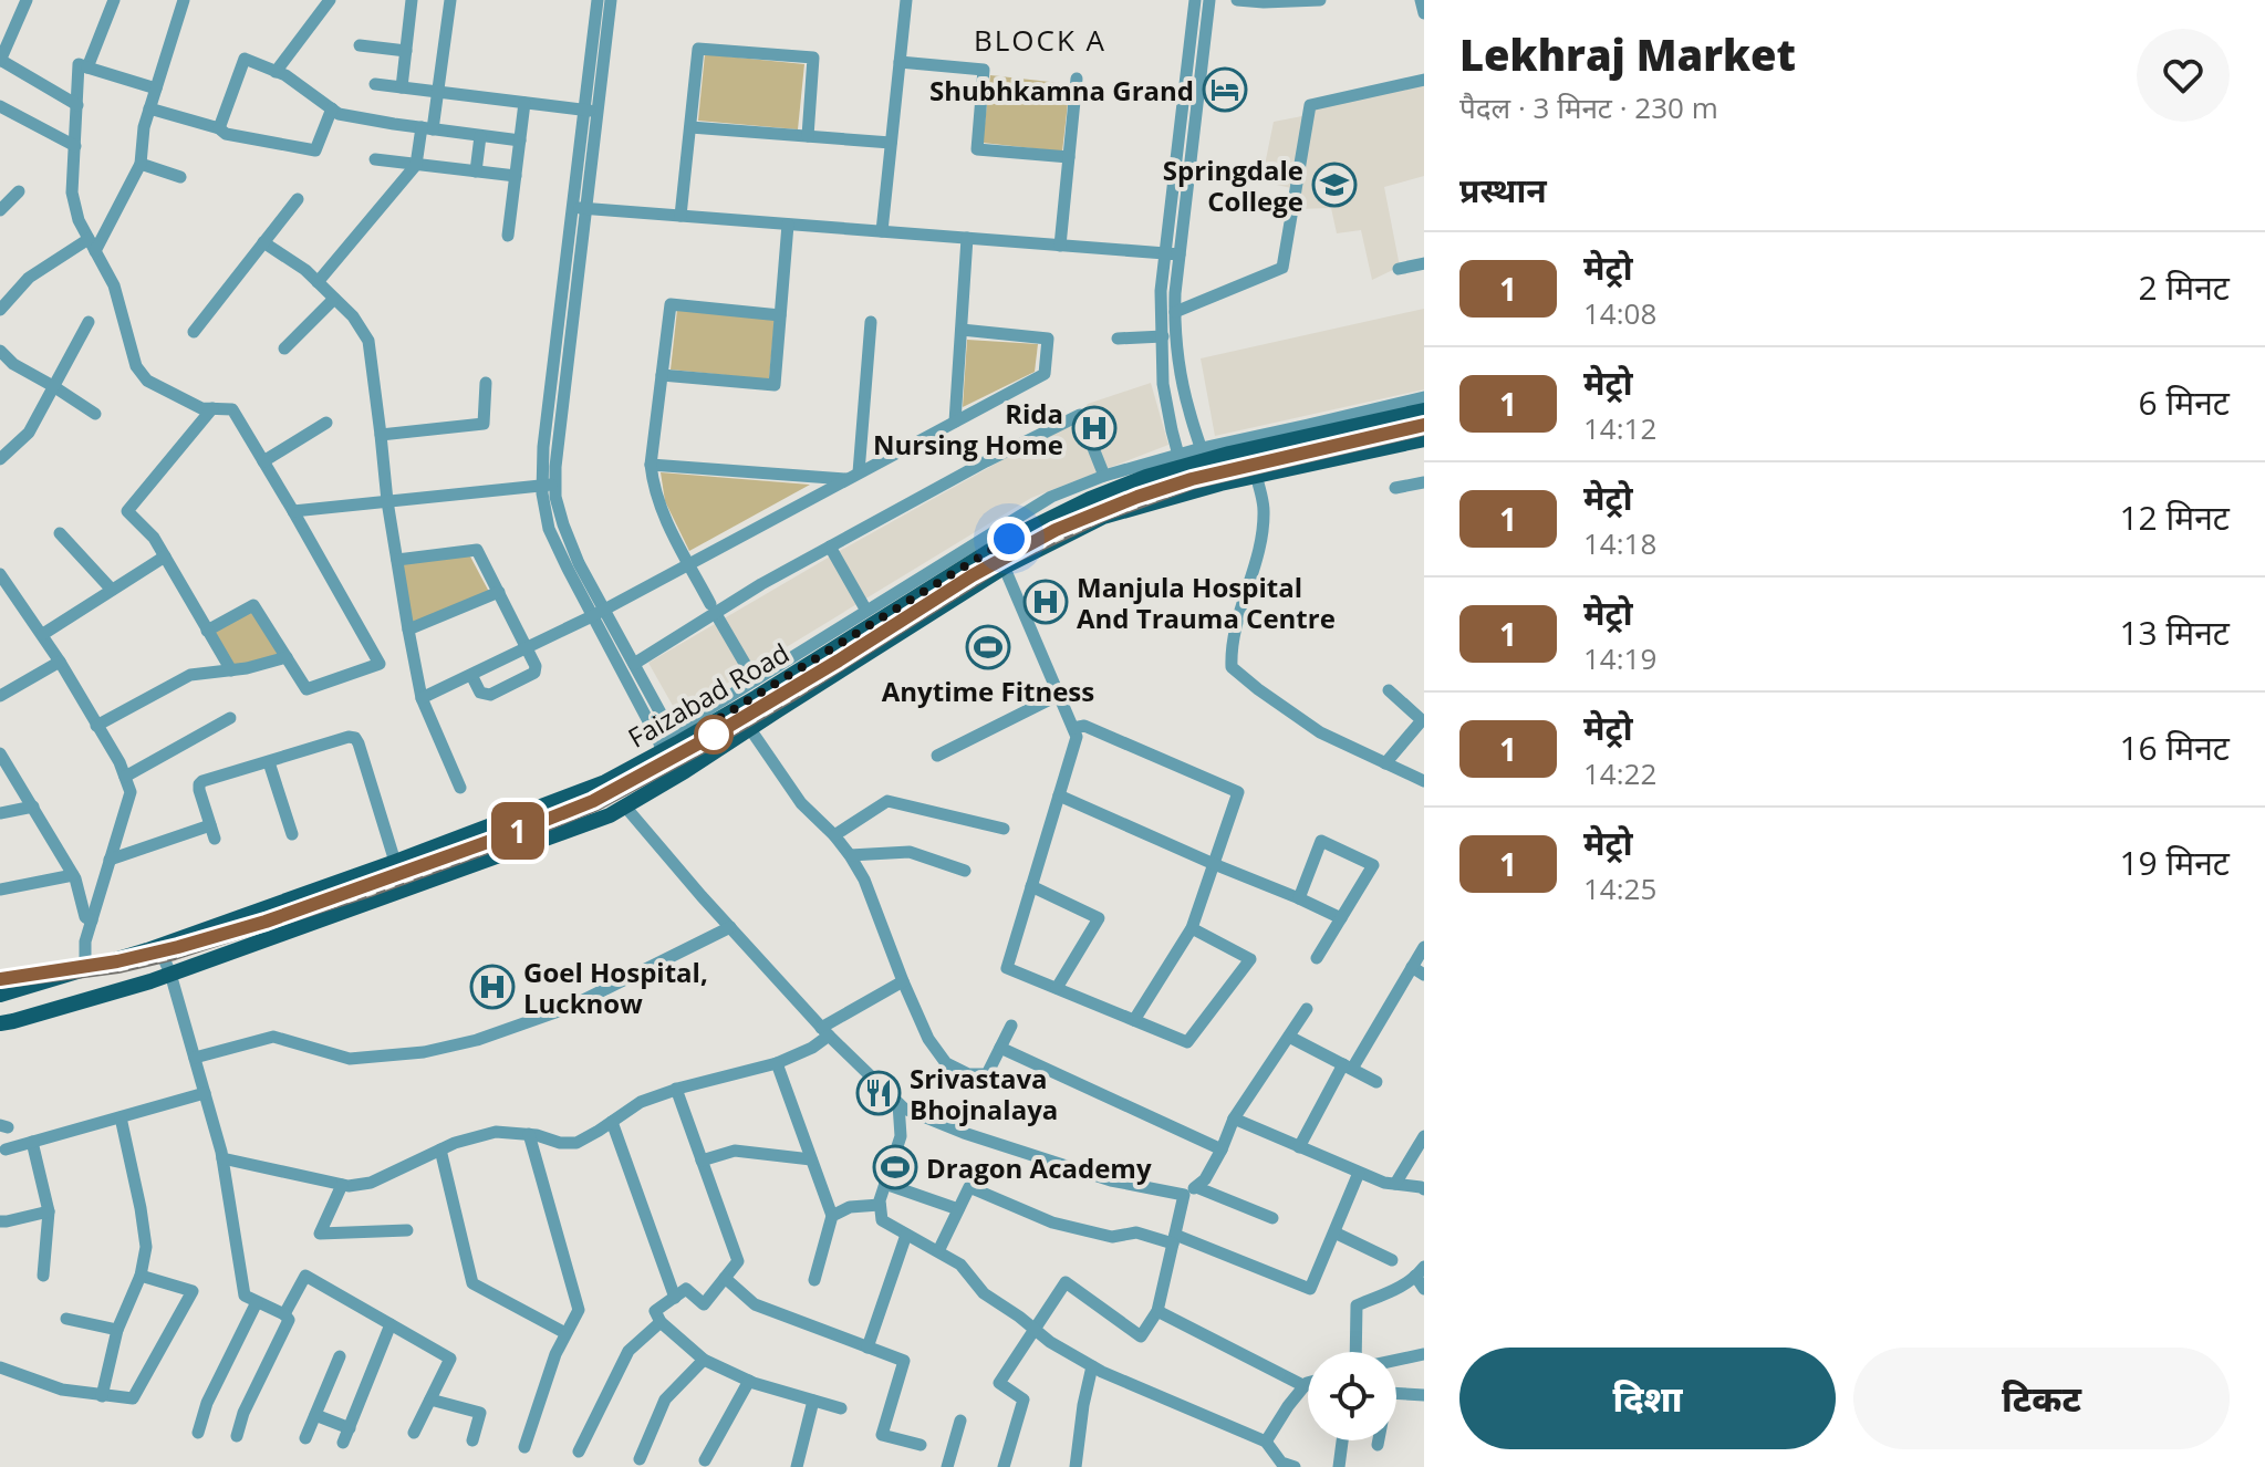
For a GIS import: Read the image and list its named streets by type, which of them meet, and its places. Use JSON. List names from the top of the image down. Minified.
{"streets":{"main road":["Faizabad Road"]},"districts":["BLOCK A"],"places":{"hotel":["Shubhkamna Grand"],"school or university":["Springdale College"],"hospital":["Rida Nursing Home","Manjula Hospital And Trauma Centre","Goel Hospital, Lucknow"],"sports":["Anytime Fitness","Dragon Academy"],"restaurant":["Srivastava Bhojnalaya"]},"lines":["metro line 1"],"page":{"on_map":"1","heading":[["Lekhraj Market","पैदल · 3 मिनट · 230 m"],"प्रस्थान"],"list":[{"mark":"1","name":"मेट्रो","note":"14:08","value":"2 मिनट"},{"mark":"1","name":"मेट्रो","note":"14:12","value":"6 मिनट"},{"mark":"1","name":"मेट्रो","note":"14:18","value":"12 मिनट"},{"mark":"1","name":"मेट्रो","note":"14:19","value":"13 मिनट"},{"mark":"1","name":"मेट्रो","note":"14:22","value":"16 मिनट"},{"mark":"1","name":"मेट्रो","note":"14:25","value":"19 मिनट"}],"buttons":["दिशा","टिकट"]}}
